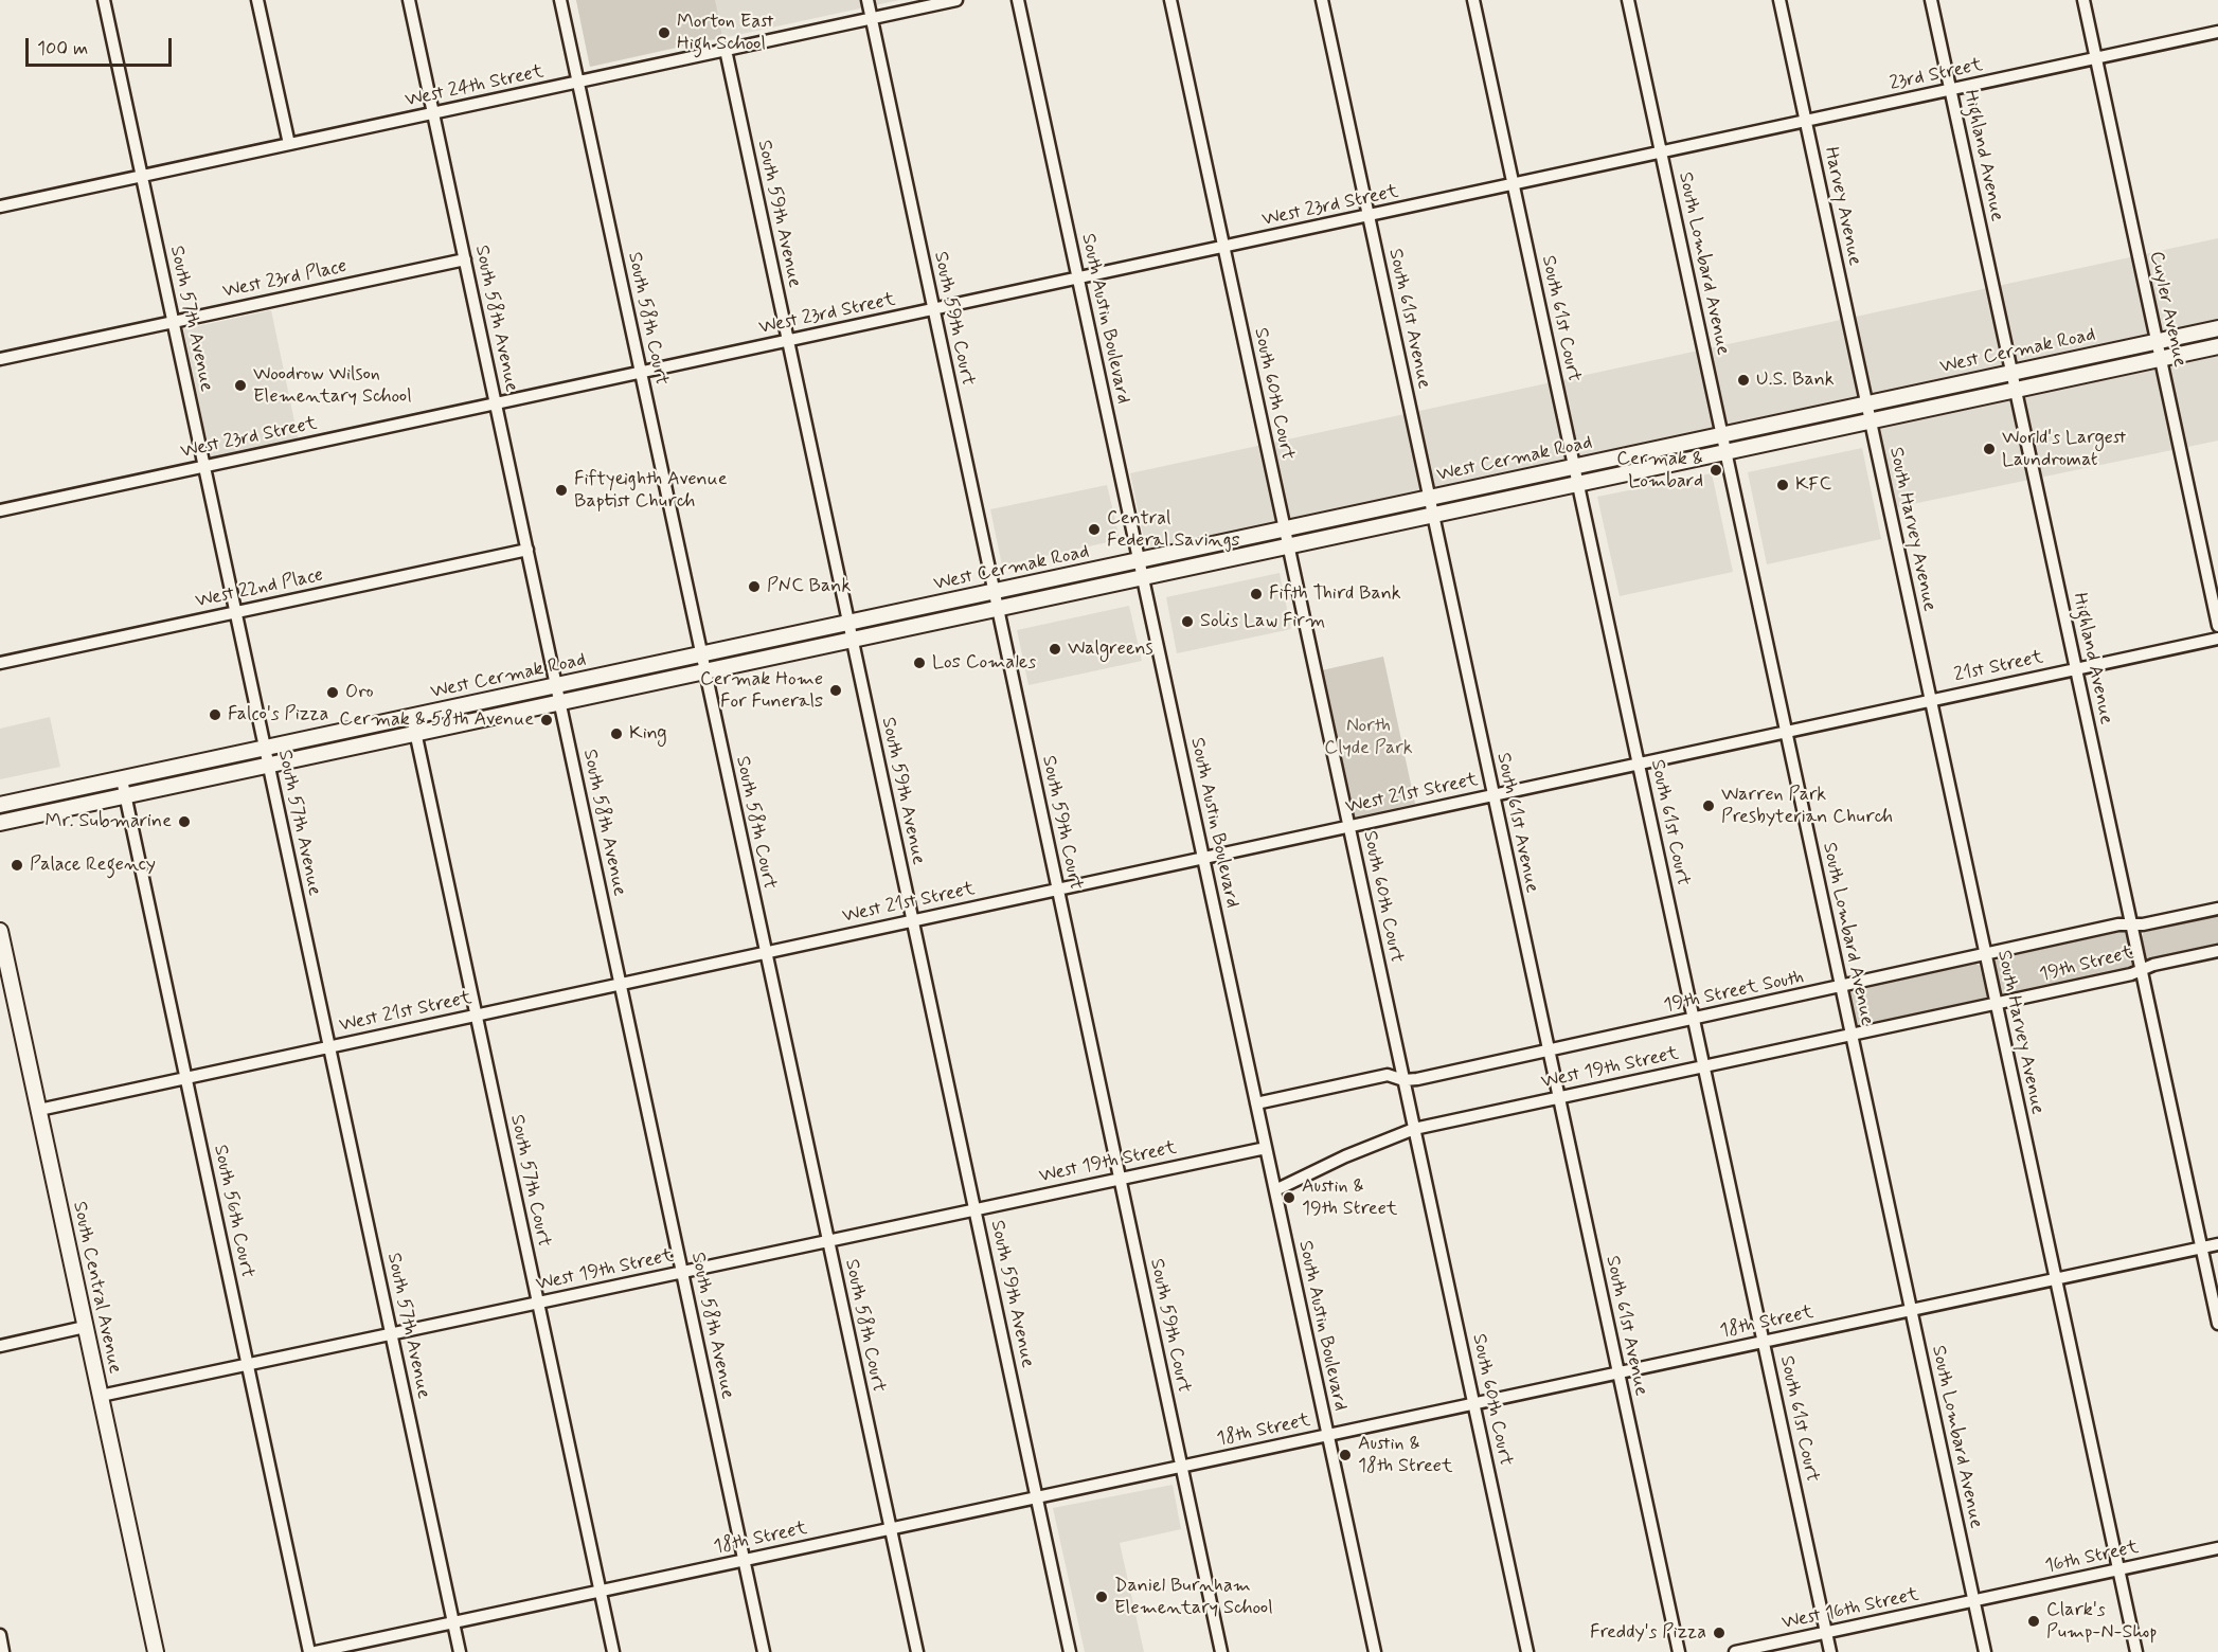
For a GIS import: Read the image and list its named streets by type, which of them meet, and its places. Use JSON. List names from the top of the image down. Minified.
{"streets":{"main road":["West Cermak Road","South Central Avenue"],"street":["23rd Street","West 24th Street","Highland Avenue","West 23rd Street","Harvey Avenue","South 59th Avenue","South Lombard Avenue","West 23rd Place","Cuyler Avenue","South 57th Avenue","South 58th Avenue","South 58th Court","South 59th Court","South Austin Boulevard","South 61st Avenue","South 61st Court","South 60th Court","South Harvey Avenue","West 22nd Place","21st Street","West 21st Street","19th Street","19th Street South","West 19th Street","South 57th Court","South 56th Court","18th Street","16th Street","West 16th Street"]},"crossings":[["23rd Street","Highland Avenue"],["23rd Street","West 23rd Street"],["23rd Street","Harvey Avenue"],["23rd Street","South Lombard Avenue"],["23rd Street","Cuyler Avenue"],["West 24th Street","South 59th Avenue"],["West 24th Street","South 57th Avenue"],["West 24th Street","South 58th Avenue"],["West 24th Street","South 58th Court"],["West 24th Street","South 59th Court"],["Highland Avenue","West Cermak Road"],["Highland Avenue","21st Street"],["Highland Avenue","19th Street"],["Highland Avenue","19th Street South"],["Highland Avenue","18th Street"],["West 23rd Street","South 59th Avenue"],["West 23rd Street","South Lombard Avenue"],["West 23rd Street","South 57th Avenue"],["West 23rd Street","South 58th Avenue"],["West 23rd Street","South 58th Court"],["West 23rd Street","South 59th Court"],["West 23rd Street","South Austin Boulevard"],["West 23rd Street","South 61st Avenue"],["West 23rd Street","South 61st Court"],["West 23rd Street","South 60th Court"],["Harvey Avenue","West Cermak Road"],["Harvey Avenue","South Harvey Avenue"],["South 59th Avenue","West Cermak Road"],["South 59th Avenue","West 21st Street"],["South 59th Avenue","West 19th Street"],["South 59th Avenue","18th Street"],["South Lombard Avenue","West Cermak Road"],["South Lombard Avenue","21st Street"],["South Lombard Avenue","West 21st Street"],["South Lombard Avenue","19th Street"],["South Lombard Avenue","19th Street South"],["South Lombard Avenue","West 19th Street"],["South Lombard Avenue","18th Street"],["South Lombard Avenue","16th Street"],["South Lombard Avenue","West 16th Street"],["West 23rd Place","South 57th Avenue"],["West 23rd Place","South 58th Avenue"],["Cuyler Avenue","West Cermak Road"],["South 57th Avenue","West Cermak Road"],["South 57th Avenue","West 22nd Place"],["South 57th Avenue","West 21st Street"],["South 57th Avenue","West 19th Street"],["South 57th Avenue","18th Street"],["South 58th Avenue","West Cermak Road"],["South 58th Avenue","West 22nd Place"],["South 58th Avenue","West 21st Street"],["South 58th Avenue","West 19th Street"],["South 58th Avenue","18th Street"],["South 58th Court","West Cermak Road"],["South 58th Court","West 21st Street"],["South 58th Court","West 19th Street"],["South 58th Court","18th Street"],["South 59th Court","West Cermak Road"],["South 59th Court","West 21st Street"],["South 59th Court","West 19th Street"],["South 59th Court","18th Street"],["South Austin Boulevard","West Cermak Road"],["South Austin Boulevard","West 21st Street"],["South Austin Boulevard","19th Street South"],["South Austin Boulevard","West 19th Street"],["South Austin Boulevard","18th Street"],["South 61st Avenue","West Cermak Road"],["South 61st Avenue","West 21st Street"],["South 61st Avenue","19th Street South"],["South 61st Avenue","West 19th Street"],["South 61st Avenue","18th Street"],["South 61st Court","West Cermak Road"],["South 61st Court","West 21st Street"],["South 61st Court","19th Street South"],["South 61st Court","West 19th Street"],["South 61st Court","18th Street"],["South 61st Court","West 16th Street"],["West Cermak Road","South 60th Court"],["West Cermak Road","South Harvey Avenue"],["West Cermak Road","South 57th Court"],["West Cermak Road","South 56th Court"],["South 60th Court","West 21st Street"],["South 60th Court","19th Street South"],["South 60th Court","West 19th Street"],["South 60th Court","18th Street"],["South Harvey Avenue","21st Street"],["South Harvey Avenue","19th Street"],["South Harvey Avenue","19th Street South"],["South Harvey Avenue","18th Street"],["South Harvey Avenue","16th Street"],["21st Street","West 21st Street"],["West 21st Street","South 57th Court"],["West 21st Street","South 56th Court"],["West 21st Street","South Central Avenue"],["19th Street","West 19th Street"],["West 19th Street","South 57th Court"],["West 19th Street","South 56th Court"],["West 19th Street","South Central Avenue"],["South 57th Court","18th Street"],["16th Street","West 16th Street"]],"parks":["North Clyde Park"],"places":["Morton East High School","U.S. Bank","Woodrow Wilson Elementary School","World's Largest Laundromat","Cermak & Lombard","KFC","Fiftyeighth Avenue Baptist Church","Central Federal Savings","PNC Bank","Fifth Third Bank","Solis Law Firm","Walgreens","Los Comales","Cermak Home For Funerals","Oro","Falco's Pizza","Cermak & 58th Avenue","King","Warren Park Presbyterian Church","Mr. Submarine","Palace Regency","Austin & 19th Street","Austin & 18th Street","Daniel Burnham Elementary School","Clark's Pump-N-Shop","Freddy's Pizza"],"scale_bar":"100 m"}
